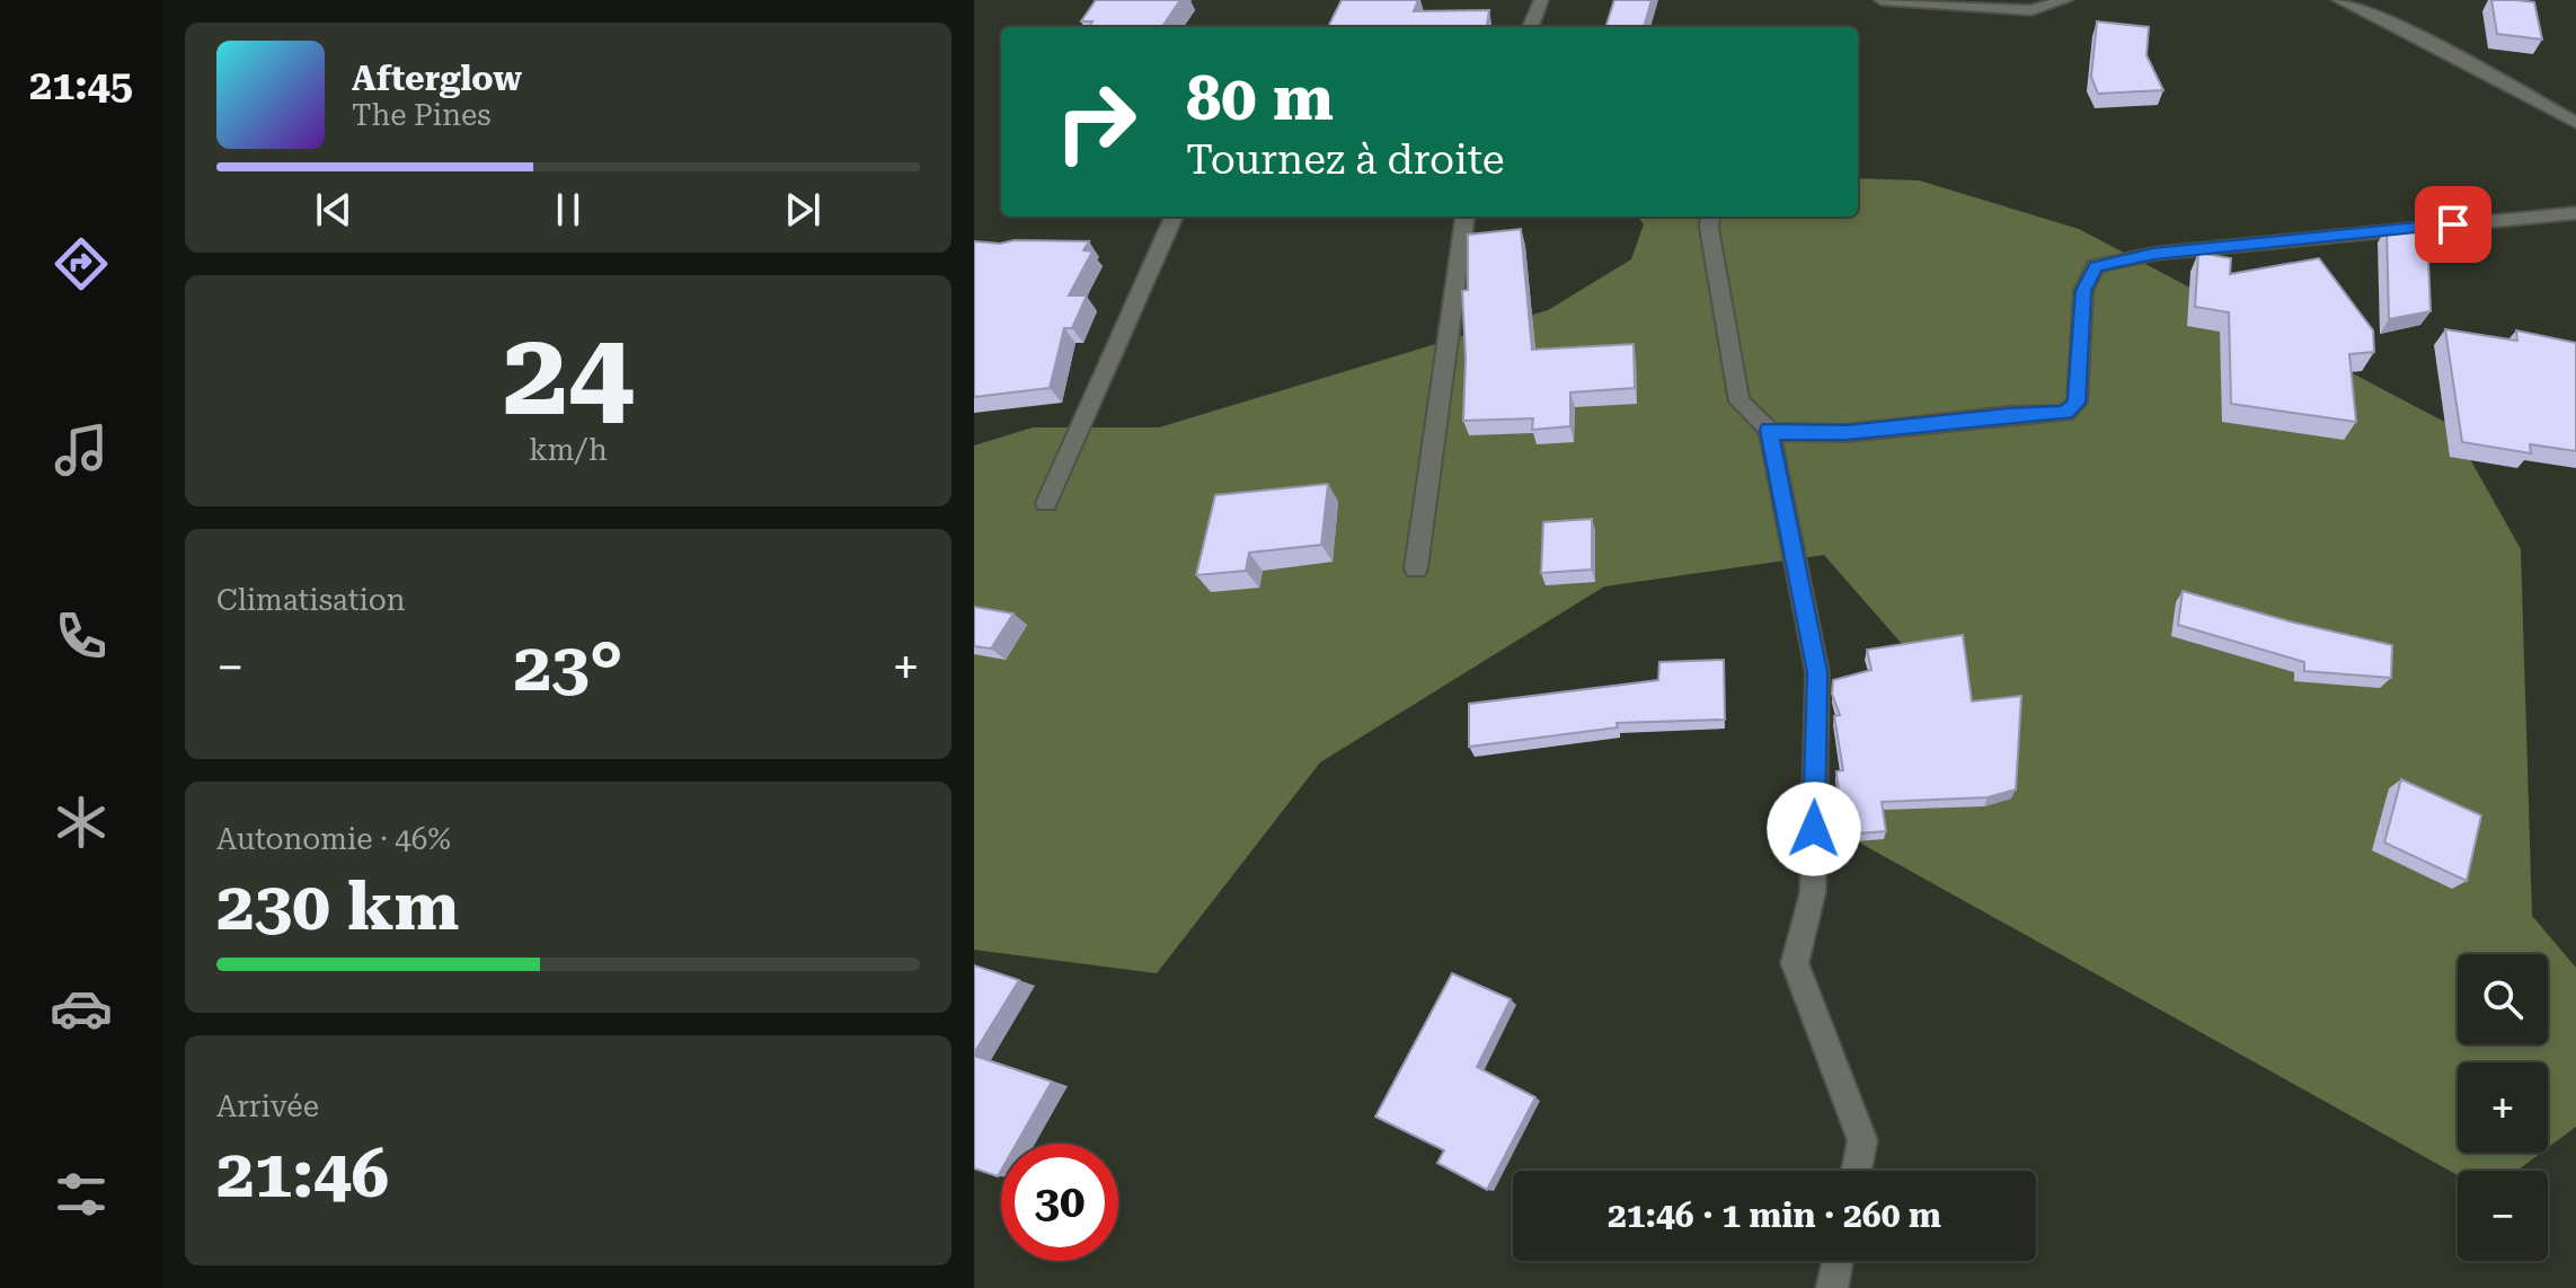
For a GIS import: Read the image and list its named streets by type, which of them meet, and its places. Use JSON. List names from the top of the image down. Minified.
{"page":{"tabs":"21:45","turn":["80 m","Tournez à droite"],"song":["Afterglow","The Pines"],"tile":[["24","km/h"],"Climatisation",["Autonomie · 46%","230 km"],["Arrivée","21:46"]],"heat":["−","23°","+"],"map_buttons":["+","−"],"limit":"30","trip":"21:46 · 1 min · 260 m"}}
